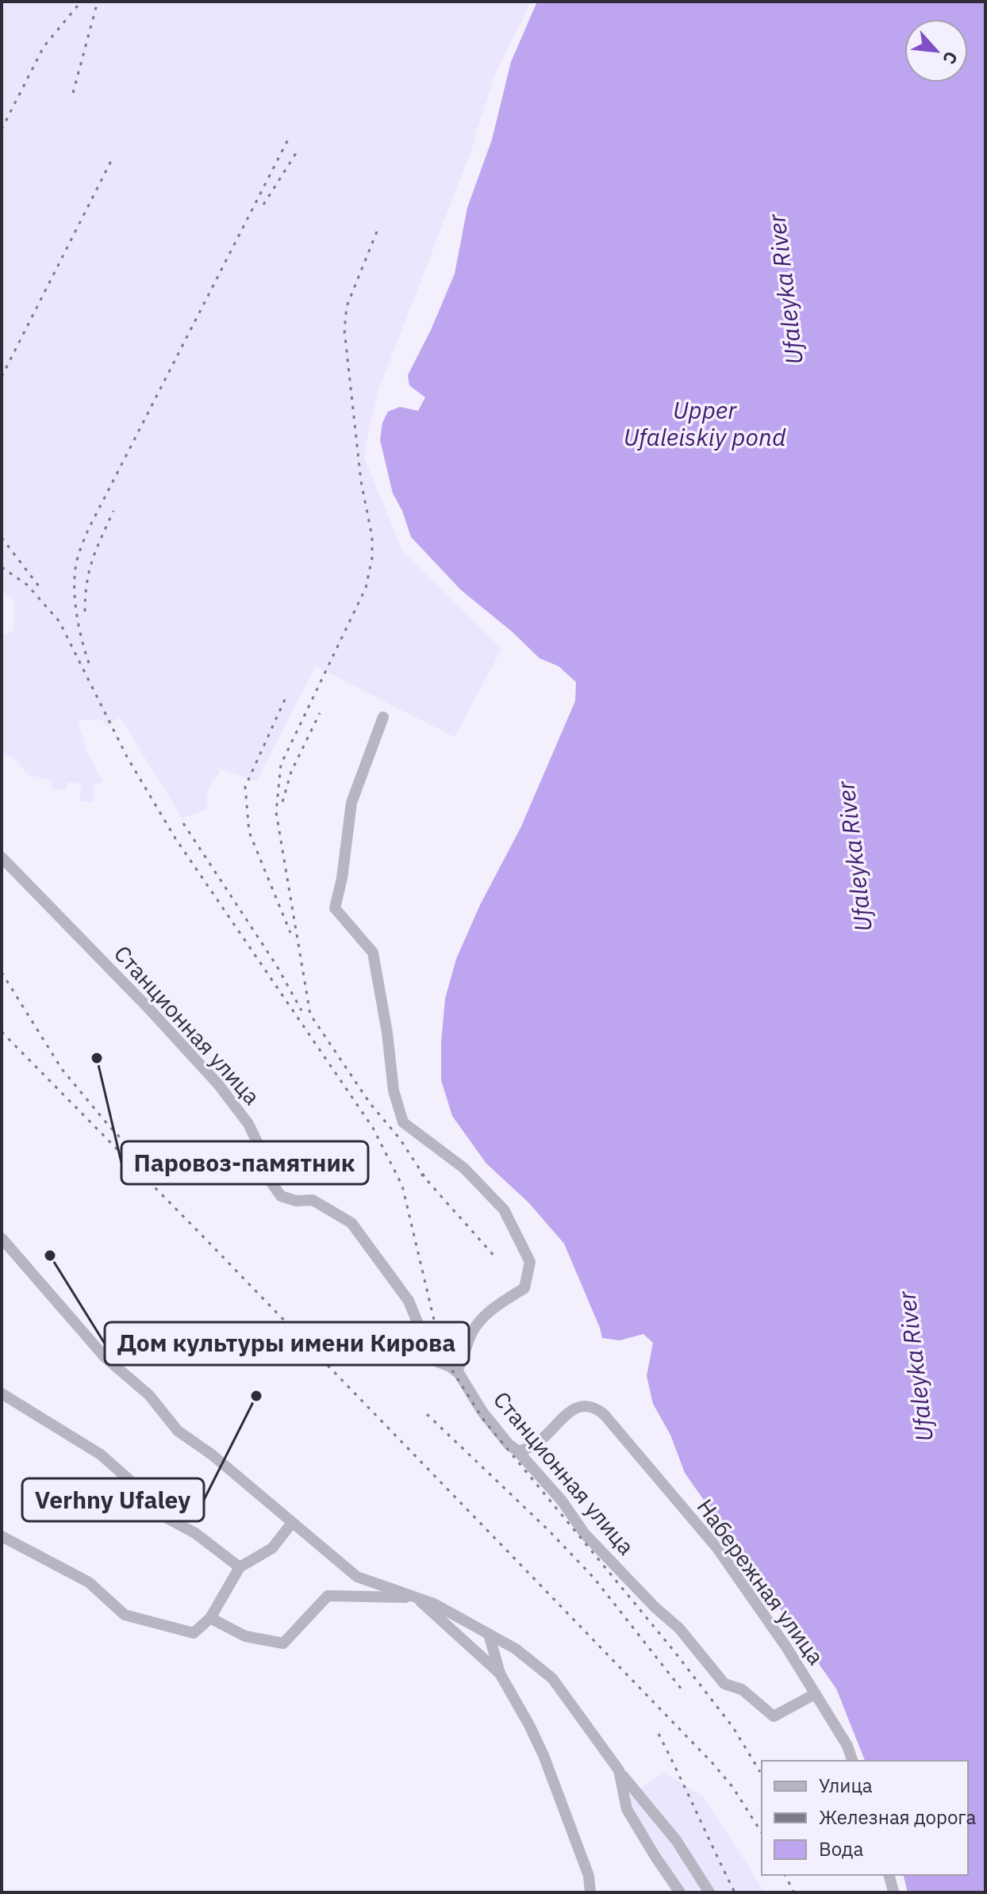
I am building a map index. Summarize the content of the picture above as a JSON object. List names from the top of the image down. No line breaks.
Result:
{"streets":{"street":["Станционная улица","Набережная улица"]},"crossings":[["Станционная улица","Набережная улица"]],"water":["Ufaleyka River","Upper Ufaleiskiy pond"],"places":["Паровоз-памятник","Дом культуры имени Кирова","Verhny Ufaley"],"legend":["Улица","Железная дорога","Вода"],"north":"bottom right"}
